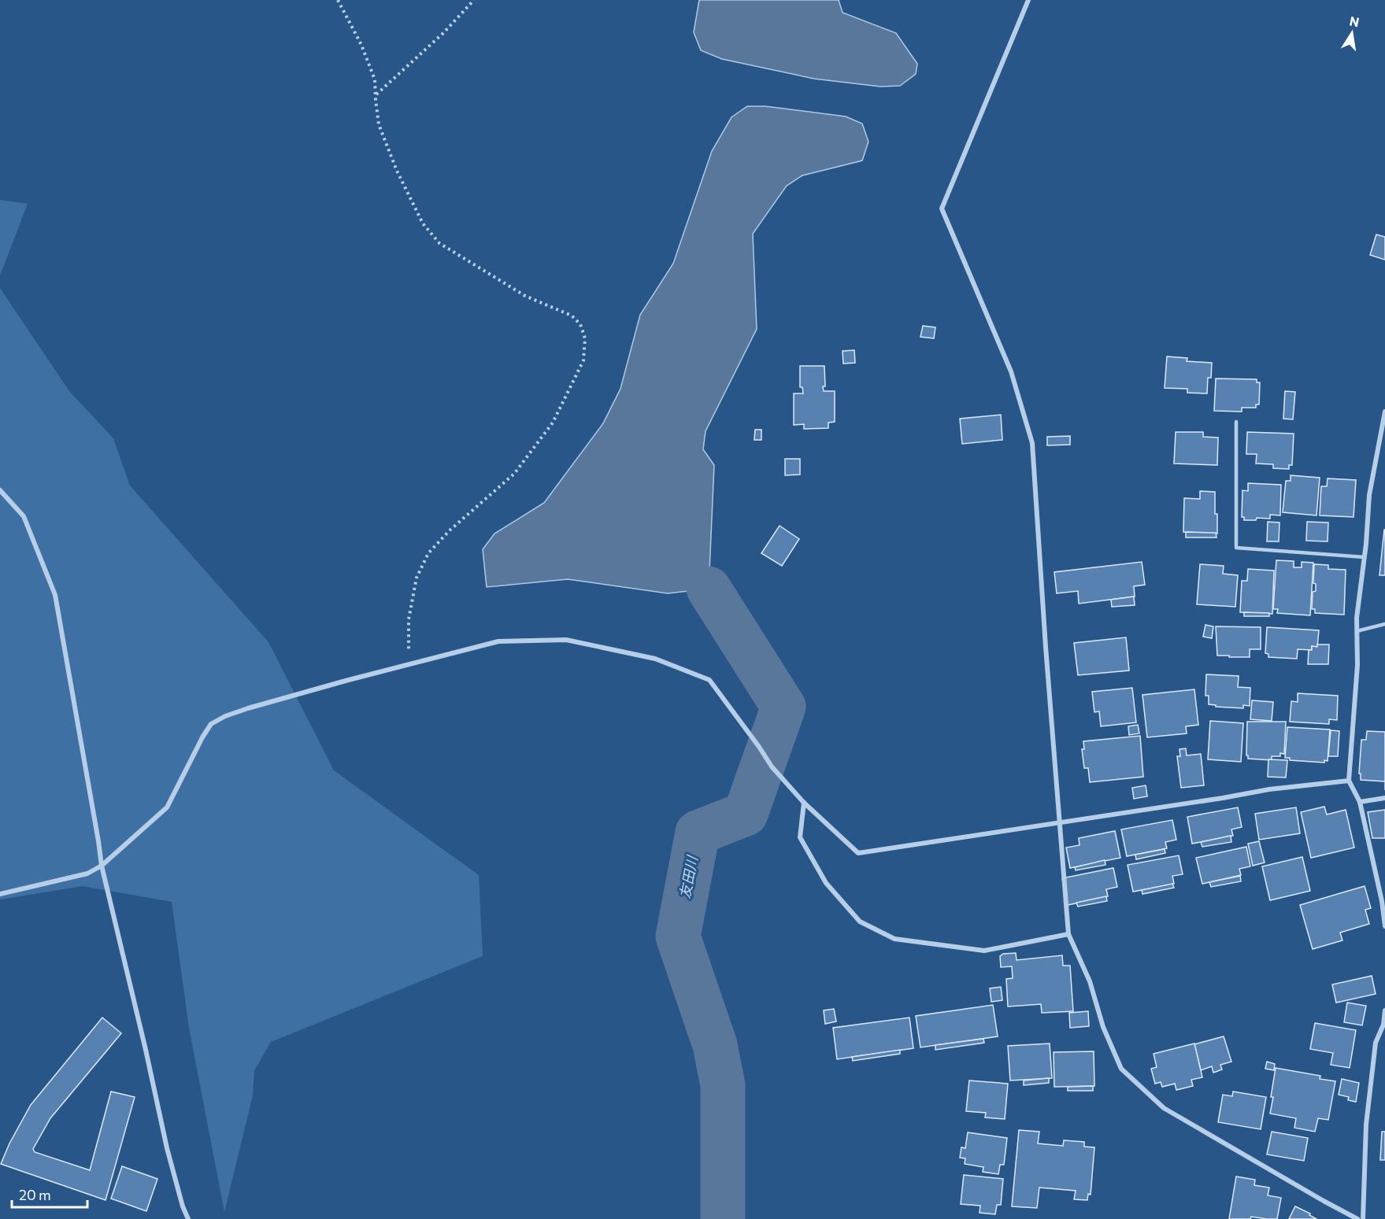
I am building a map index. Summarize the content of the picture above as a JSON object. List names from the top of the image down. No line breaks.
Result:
{"water":["友田川"],"scale_bar":"20 m","north":"top"}
